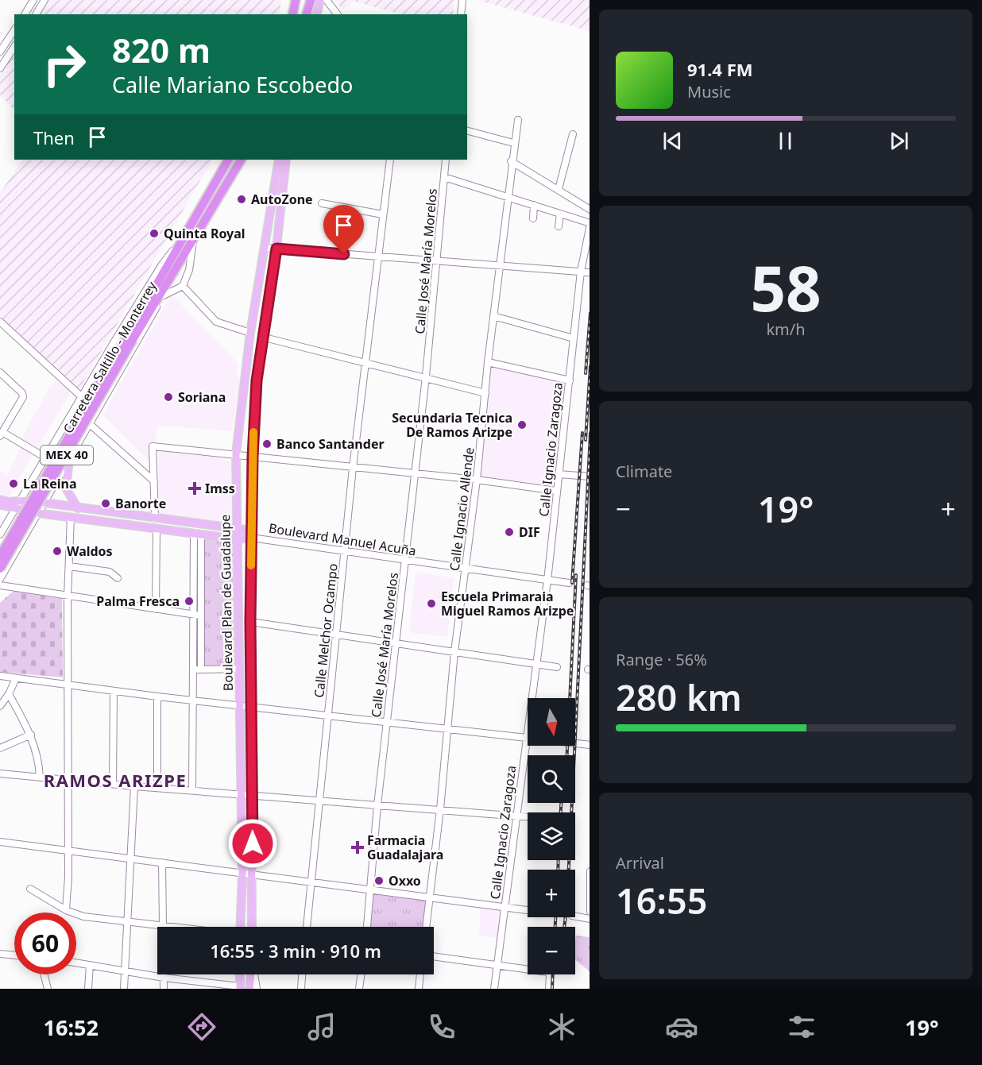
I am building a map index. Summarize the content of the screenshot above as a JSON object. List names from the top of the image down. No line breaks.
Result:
{"streets":{"highway":["Carretera Saltillo - Monterrey","MEX 40"],"main road":["Boulevard Manuel Acuña","Boulevard Plan de Guadalupe"],"street":["Calle José María Morelos","Calle Ignacio Zaragoza","Calle Ignacio Allende","Calle Melchor Ocampo"]},"crossings":[["Calle José María Morelos","Boulevard Manuel Acuña"],["Calle Ignacio Zaragoza","Boulevard Manuel Acuña"],["Calle Ignacio Allende","Boulevard Manuel Acuña"],["Boulevard Manuel Acuña","Boulevard Plan de Guadalupe"],["Boulevard Manuel Acuña","Calle Melchor Ocampo"]],"districts":["RAMOS ARIZPE"],"places":{"other":["AutoZone","Quinta Royal","Soriana","Secundaria Tecnica De Ramos Arizpe","Banco Santander","La Reina","Banorte","DIF","Waldos","Palma Fresca","Escuela Primaraia Miguel Ramos Arizpe","Oxxo"],"health":["Imss","Farmacia Guadalajara"]},"north":"bottom","page":{"turn":["820 m","Calle Mariano Escobedo"],"song":["91.4 FM","Music"],"then":"Then","tile":[["58","km/h"],"Climate",["Range · 56%","280 km"],["Arrival","16:55"]],"heat":["−","19°","+"],"map_buttons":["+","−"],"limit":"60","trip":"16:55 · 3 min · 910 m","tabs":["16:52","19°"]}}
